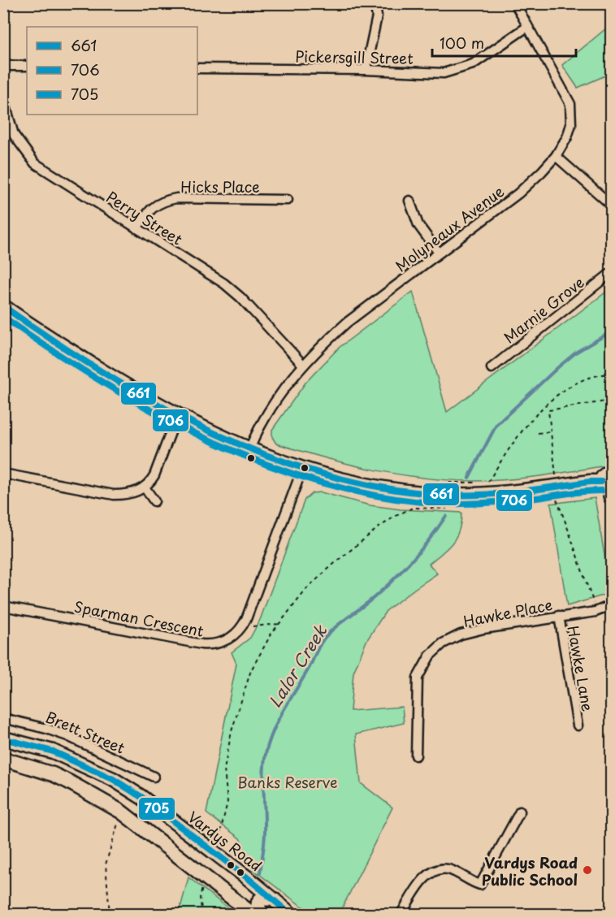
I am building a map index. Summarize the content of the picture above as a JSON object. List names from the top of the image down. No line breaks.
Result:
{"streets":{"main road":["Vardys Road"],"street":["Pickersgill Street","Hicks Place","Perry Street","Molyneaux Avenue","Marnie Grove","Hawke Place","Sparman Crescent","Hawke Lane","Brett Street"]},"crossings":[["Pickersgill Street","Molyneaux Avenue"],["Hicks Place","Perry Street"],["Perry Street","Molyneaux Avenue"],["Hawke Place","Hawke Lane"]],"water":["Lalor Creek"],"parks":["Banks Reserve"],"places":["Vardys Road Public School"],"lines":["transit line 661","transit line 706","transit line 705"],"legend":["661","706","705"],"scale_bar":"100 m"}
